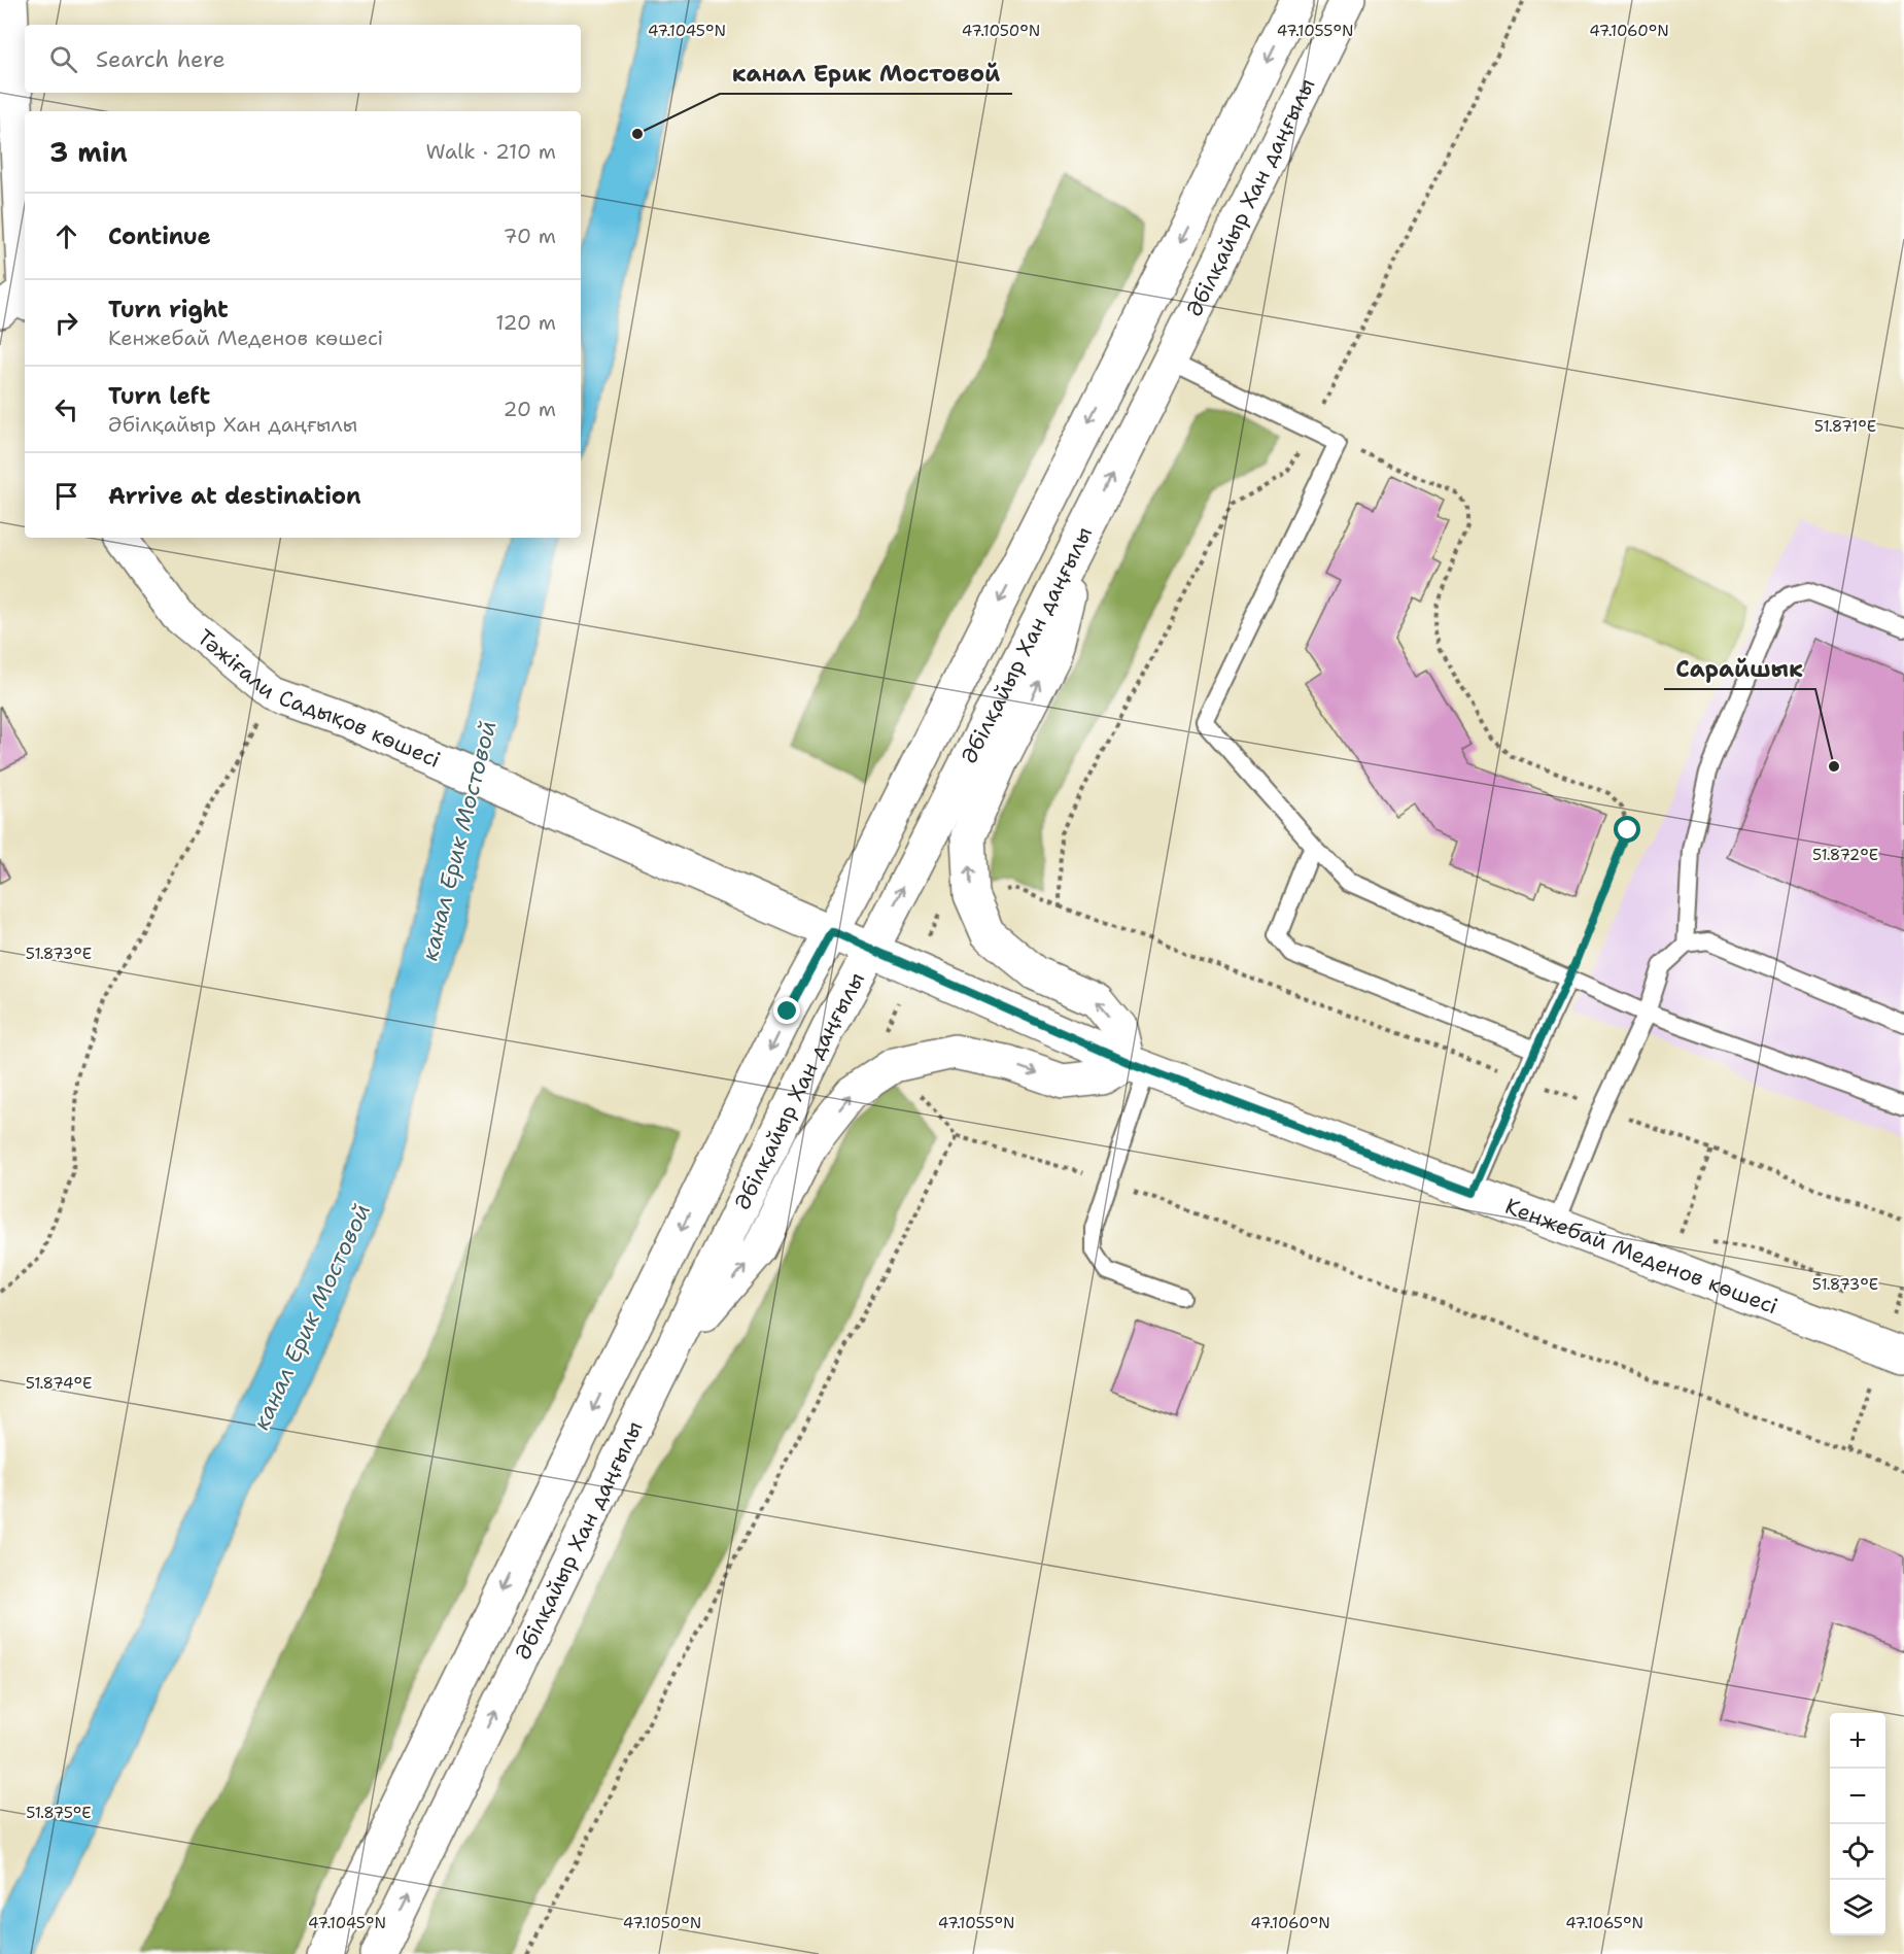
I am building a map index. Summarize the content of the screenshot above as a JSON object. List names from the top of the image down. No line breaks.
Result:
{"streets":{"main road":["Әбілқайыр Хан даңғылы","Тәжіғали Садықов көшесі","Кенжебай Меденов көшесі"]},"crossings":[["Әбілқайыр Хан даңғылы","Тәжіғали Садықов көшесі"],["Әбілқайыр Хан даңғылы","Кенжебай Меденов көшесі"],["Тәжіғали Садықов көшесі","Кенжебай Меденов көшесі"]],"water":["канал Ерик Мостовой"],"places":["канал Ерик Мостовой","Сарайшык"],"page":{"search":"Search here","heading":["3 min","Walk · 210 m"],"list":[["Continue","70 m"],["Turn right","Кенжебай Меденов көшесі","120 m"],["Turn left","Әбілқайыр Хан даңғылы","20 m"],"Arrive at destination"],"map_buttons":["+","−"]},"coordinates":["47.1045°N","47.1050°N","47.1055°N","47.1060°N","51.871°E","51.872°E","51.873°E","51.874°E","51.875°E","47.1065°N"]}
